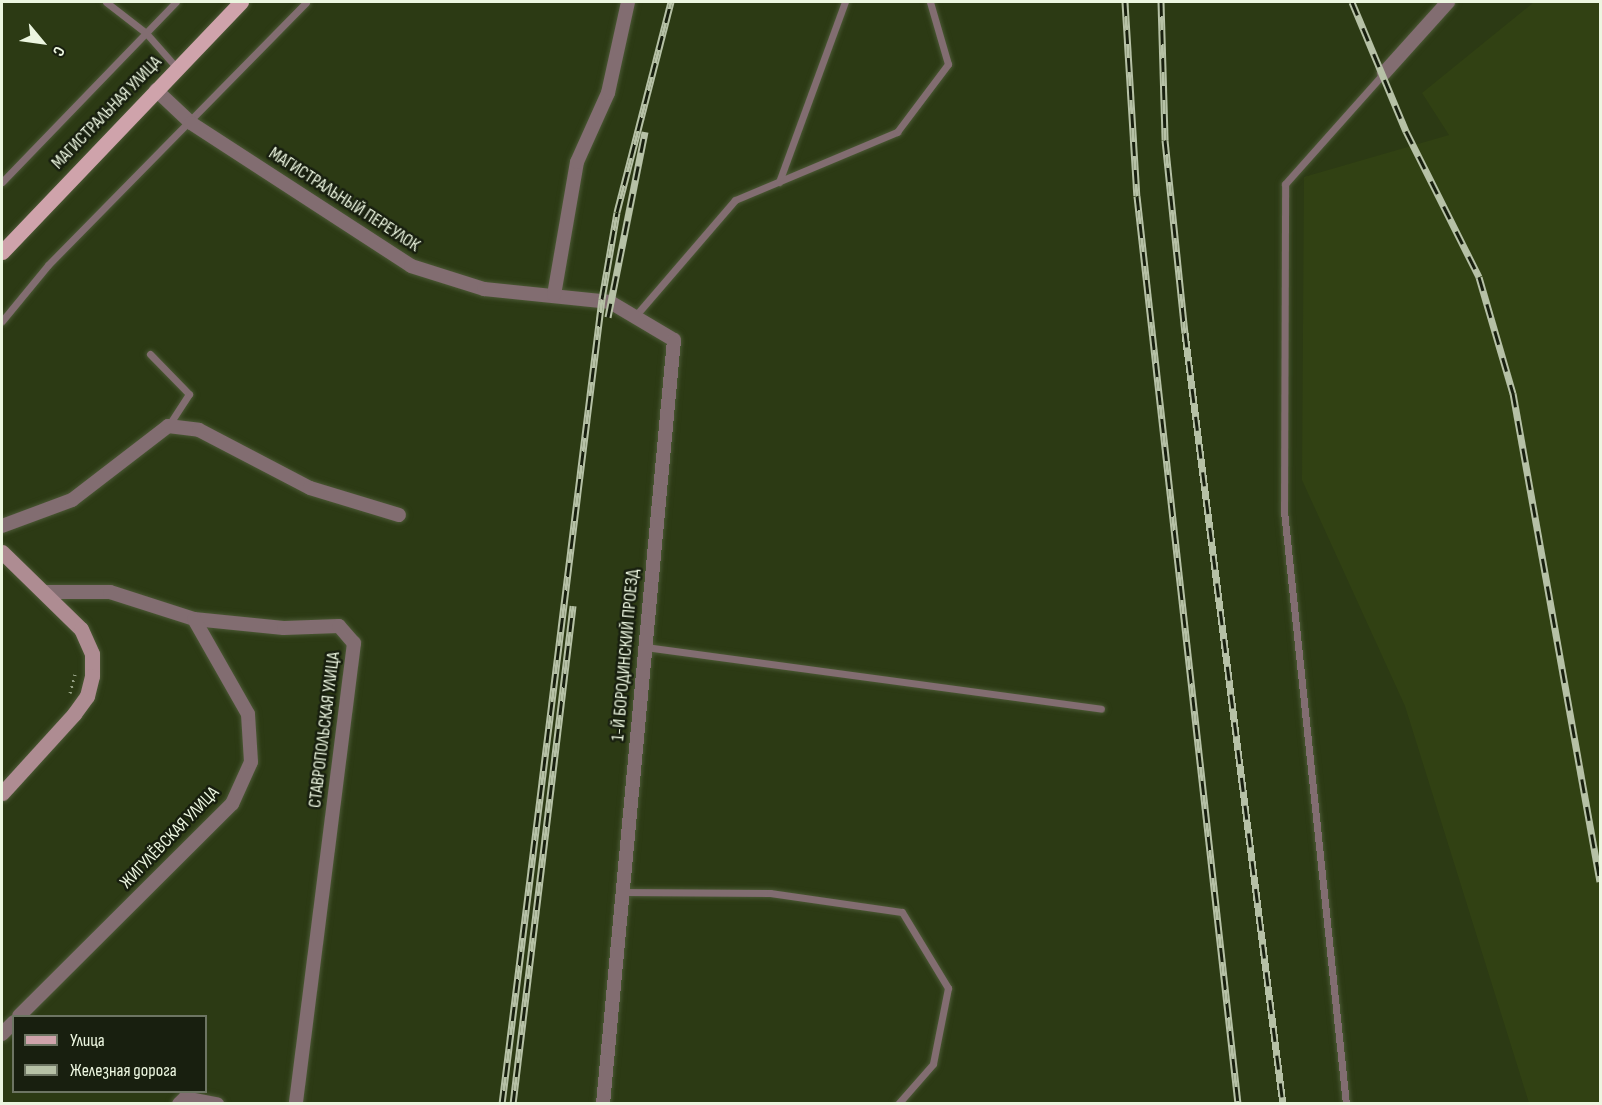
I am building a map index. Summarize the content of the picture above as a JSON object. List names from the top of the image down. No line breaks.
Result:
{"streets":{"main road":["МАГИСТРАЛЬНАЯ УЛИЦА"],"street":["МАГИСТРАЛЬНЫЙ ПЕРЕУЛОК","1-Й БОРОДИНСКИЙ ПРОЕЗД","СТАВРОПОЛЬСКАЯ УЛИЦА","ЖИГУЛЁВСКАЯ УЛИЦА"]},"crossings":[["МАГИСТРАЛЬНАЯ УЛИЦА","МАГИСТРАЛЬНЫЙ ПЕРЕУЛОК"],["МАГИСТРАЛЬНЫЙ ПЕРЕУЛОК","1-Й БОРОДИНСКИЙ ПРОЕЗД"],["СТАВРОПОЛЬСКАЯ УЛИЦА","ЖИГУЛЁВСКАЯ УЛИЦА"]],"legend":["Улица","Железная дорога"],"north":"bottom right"}
